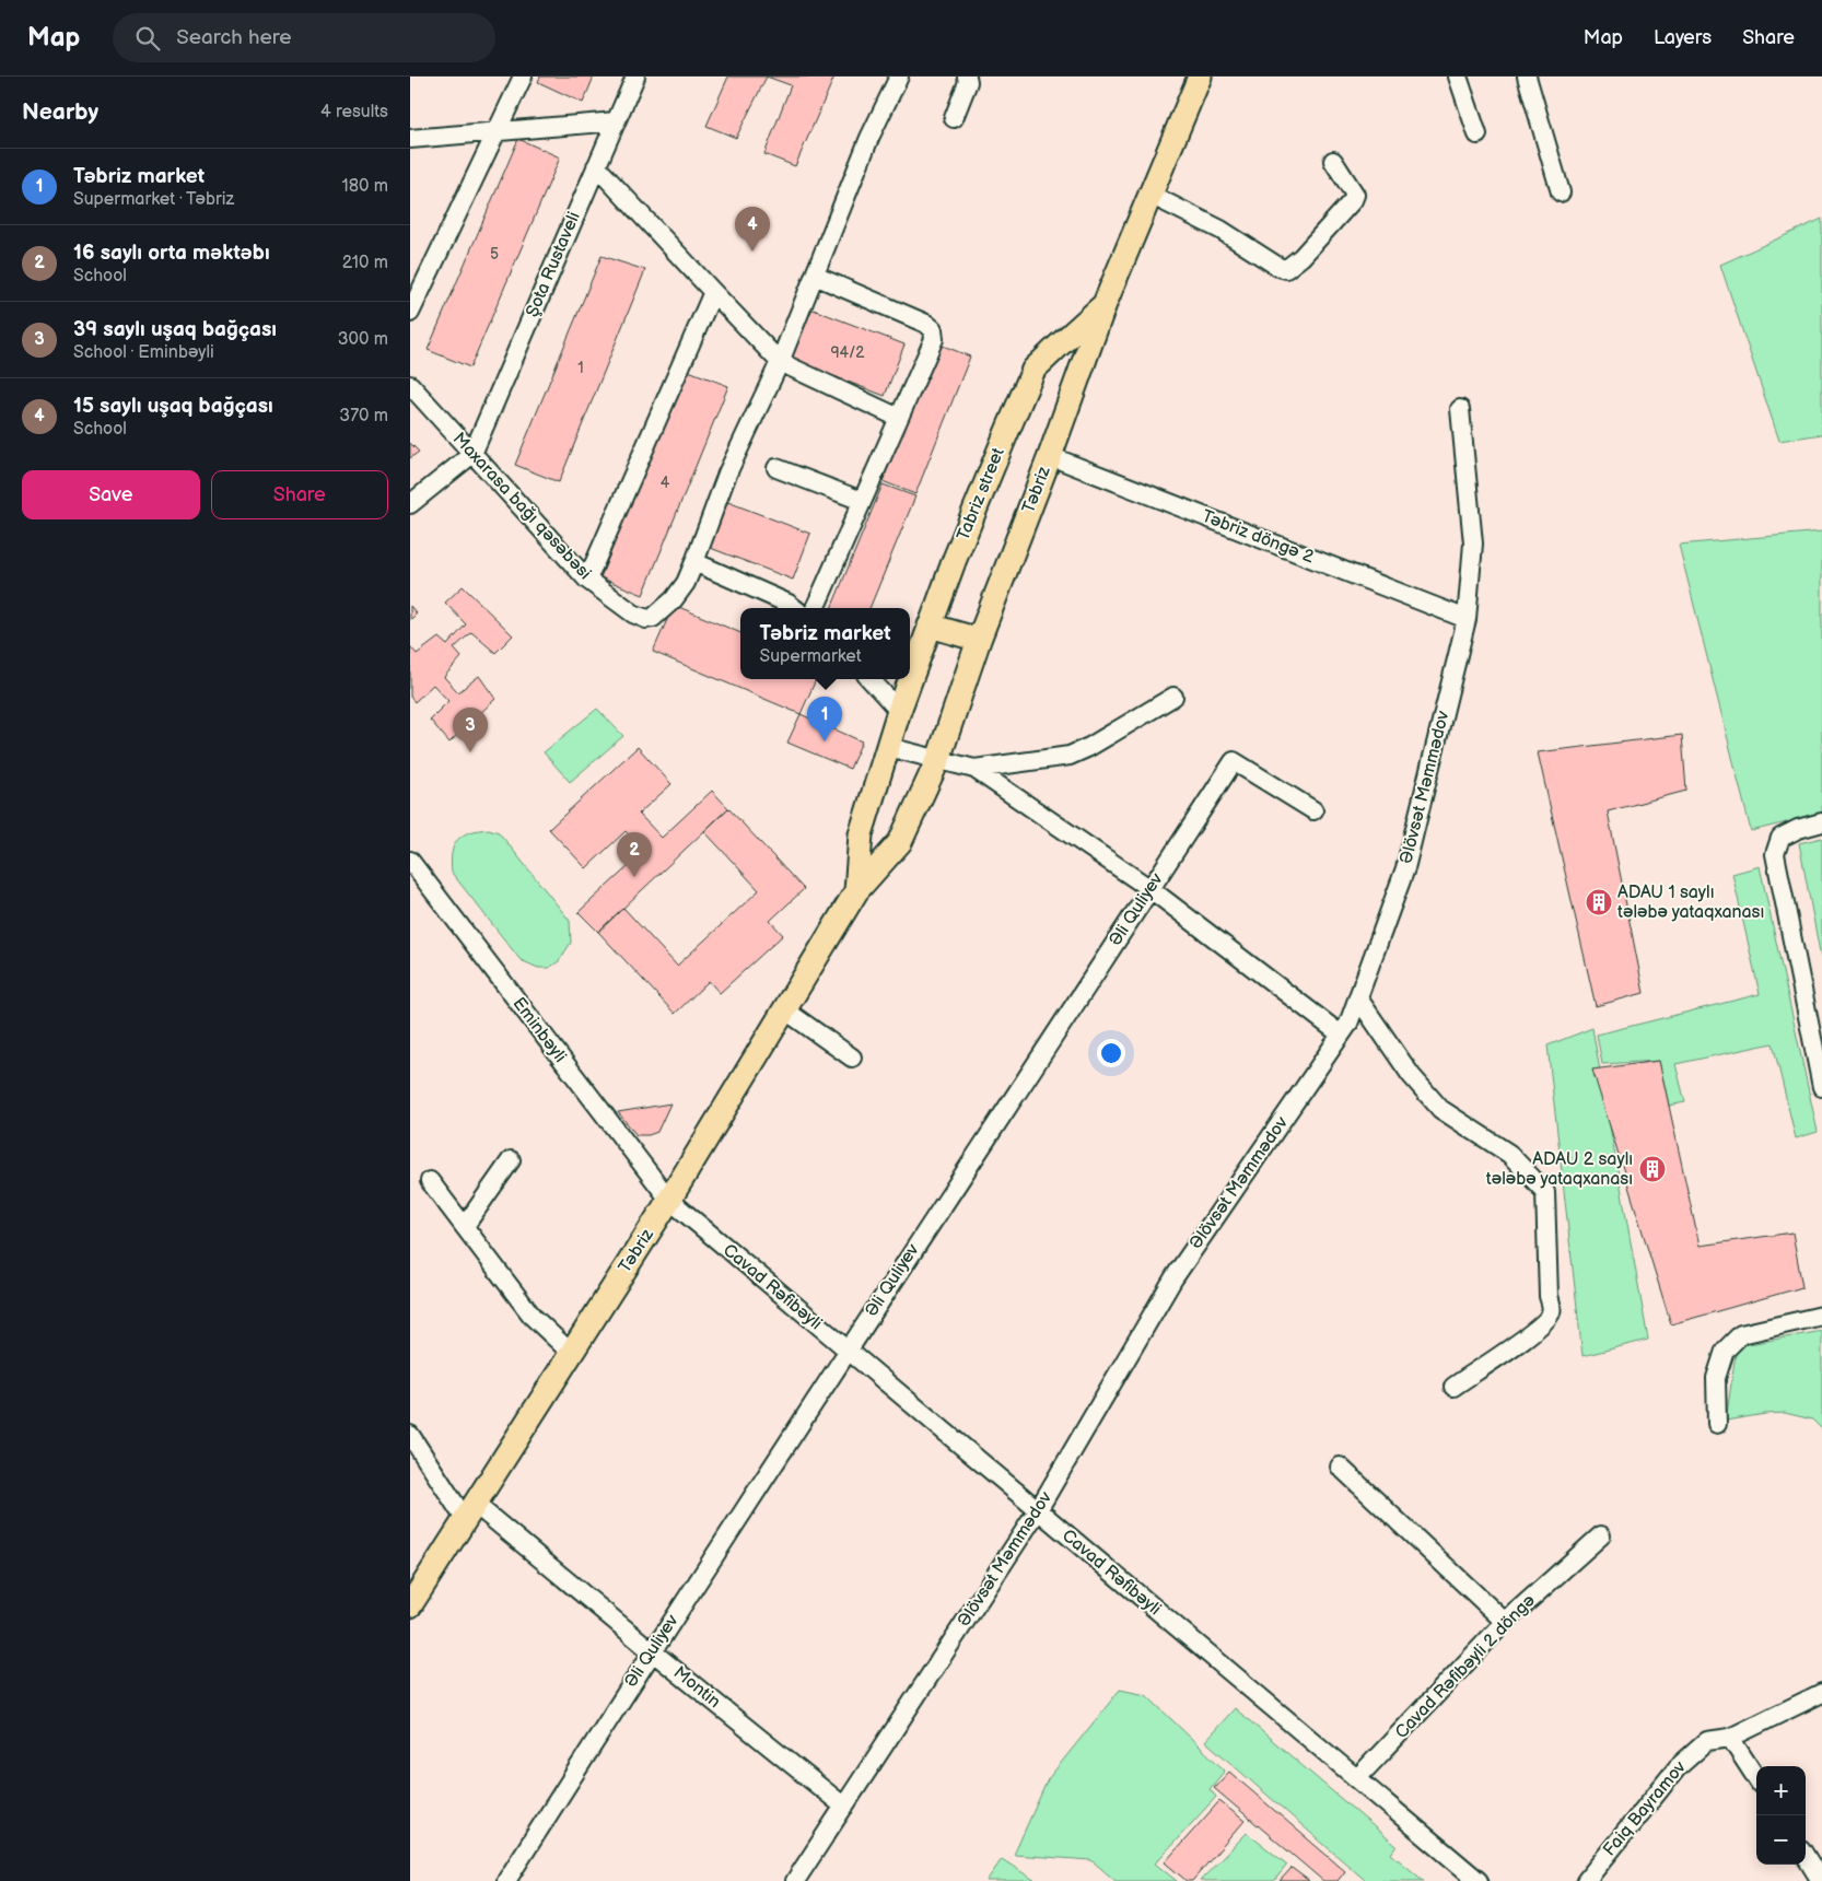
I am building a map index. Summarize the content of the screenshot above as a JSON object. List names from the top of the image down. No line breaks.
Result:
{"streets":{"main road":["Təbriz","Tabriz street"],"street":["Şota Rustaveli","Maxarasa bağı qəsəbəsi","Təbriz döngə 2","Əlövsət Məmmədov","Əli Quliyev","Eminbəyli","Cavad Rəfibəyli","Cavad Rəfibəyli 2 döngə","Montin","Faiq Bayramov"]},"crossings":[["Şota Rustaveli","Maxarasa bağı qəsəbəsi"],["Təbriz","Tabriz street"],["Təbriz","Təbriz döngə 2"],["Təbriz","Eminbəyli"],["Təbriz","Cavad Rəfibəyli"],["Təbriz","Montin"],["Təbriz döngə 2","Əlövsət Məmmədov"],["Əlövsət Məmmədov","Cavad Rəfibəyli"],["Əlövsət Məmmədov","Montin"],["Əli Quliyev","Cavad Rəfibəyli"],["Əli Quliyev","Montin"],["Eminbəyli","Cavad Rəfibəyli"],["Cavad Rəfibəyli","Cavad Rəfibəyli 2 döngə"]],"places":{"building":["ADAU 1 saylı tələbə yataqxanası","ADAU 2 saylı tələbə yataqxanası"]},"house_numbers":["5","94/2","1","4"],"page":{"header":"Map","search":"Search here","nav":["Map","Layers","Share"],"heading":["Nearby","4 results"],"list":[{"mark":"1","name":"Təbriz market","note":"Supermarket · Təbriz","value":"180 m"},{"mark":"2","name":"16 saylı orta məktəbı","note":"School","value":"210 m"},{"mark":"3","name":"39 saylı uşaq bağçası","note":"School · Eminbəyli","value":"300 m"},{"mark":"4","name":"15 saylı uşaq bağçası","note":"School","value":"370 m"}],"pins":["4","1","3","2"],"buttons":["Save","Share"],"popup":["Təbriz market","Supermarket"],"map_buttons":["+","−"]}}
